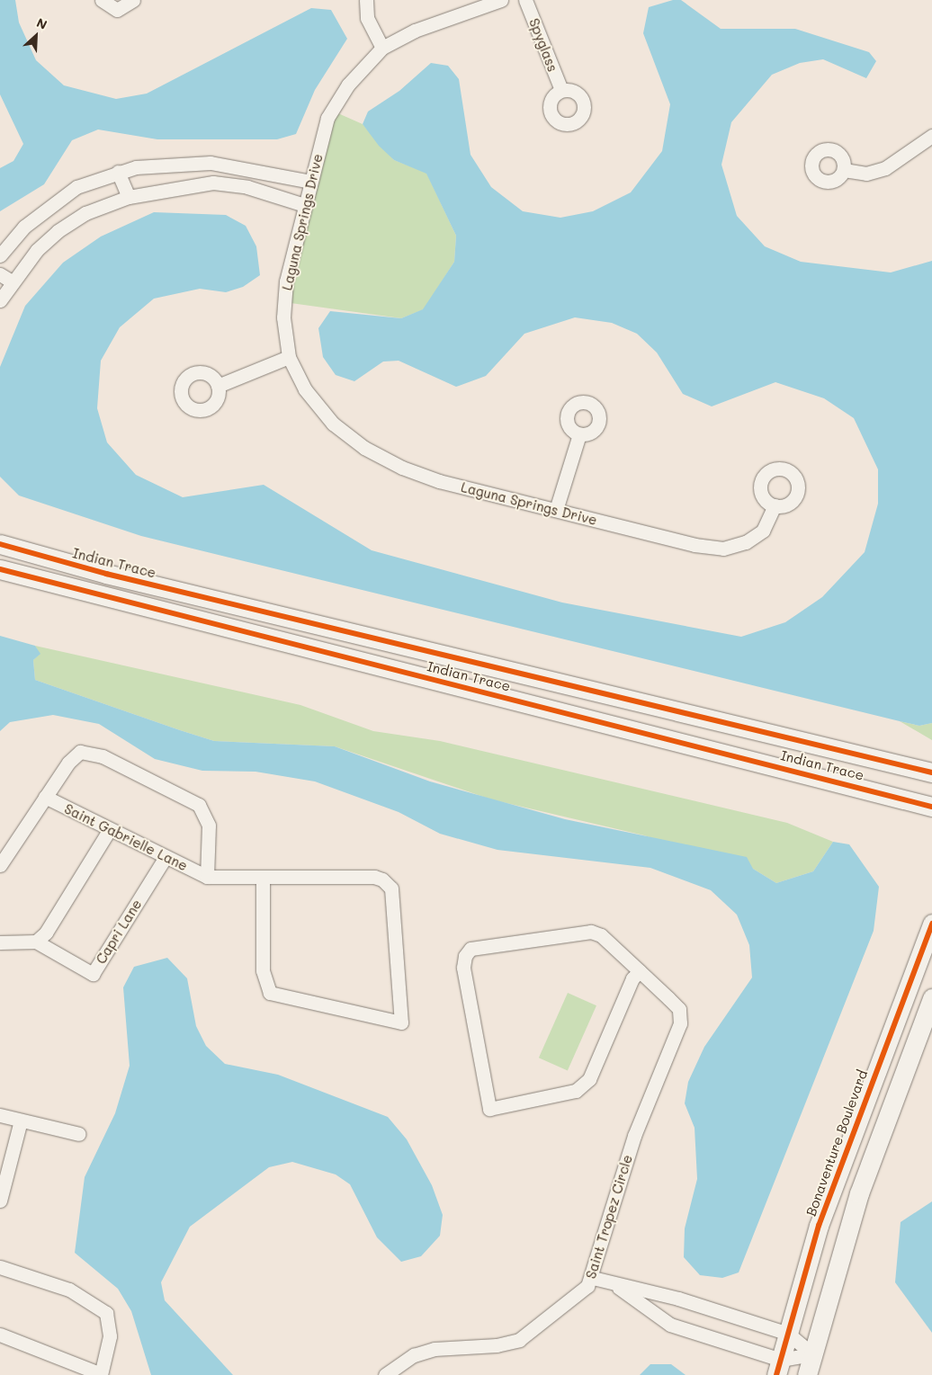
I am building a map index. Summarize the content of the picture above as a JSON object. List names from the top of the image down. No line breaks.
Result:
{"streets":{"main road":["Indian Trace","Bonaventure Boulevard"],"street":["Spyglass","Laguna Springs Drive","Saint Gabrielle Lane","Capri Lane","Saint Tropez Circle"]},"crossings":[["Saint Gabrielle Lane","Capri Lane"]],"north":"top right"}
